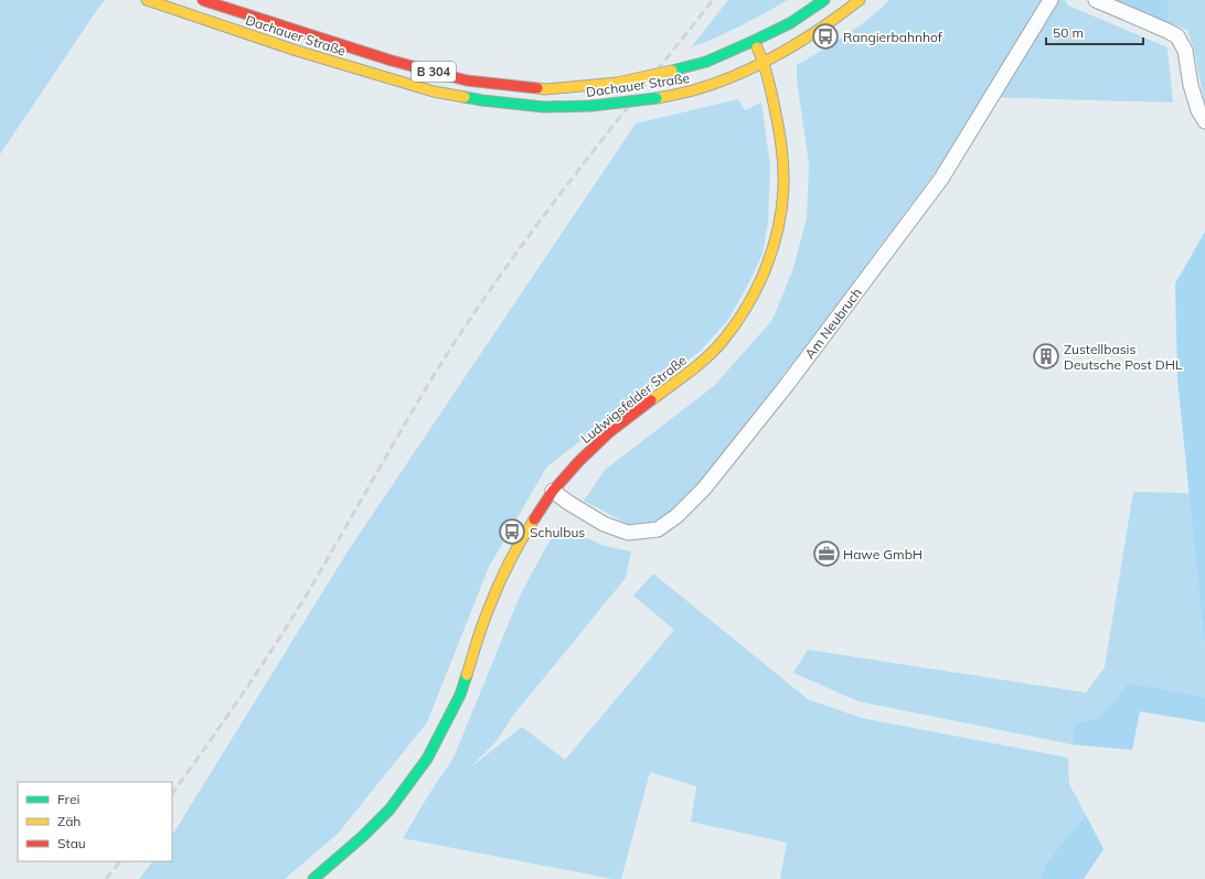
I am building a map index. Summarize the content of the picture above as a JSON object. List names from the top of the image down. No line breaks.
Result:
{"streets":{"main road":["Dachauer Straße","B 304","Ludwigsfelder Straße"],"street":["Am Neubruch"]},"crossings":[["Dachauer Straße","Ludwigsfelder Straße"],["Am Neubruch","Ludwigsfelder Straße"]],"places":{"bus stop":["Rangierbahnhof","Schulbus"],"building":["Zustellbasis Deutsche Post DHL"],"office":["Hawe GmbH"]},"legend":["Frei","Zäh","Stau"],"scale_bar":"50 m"}
